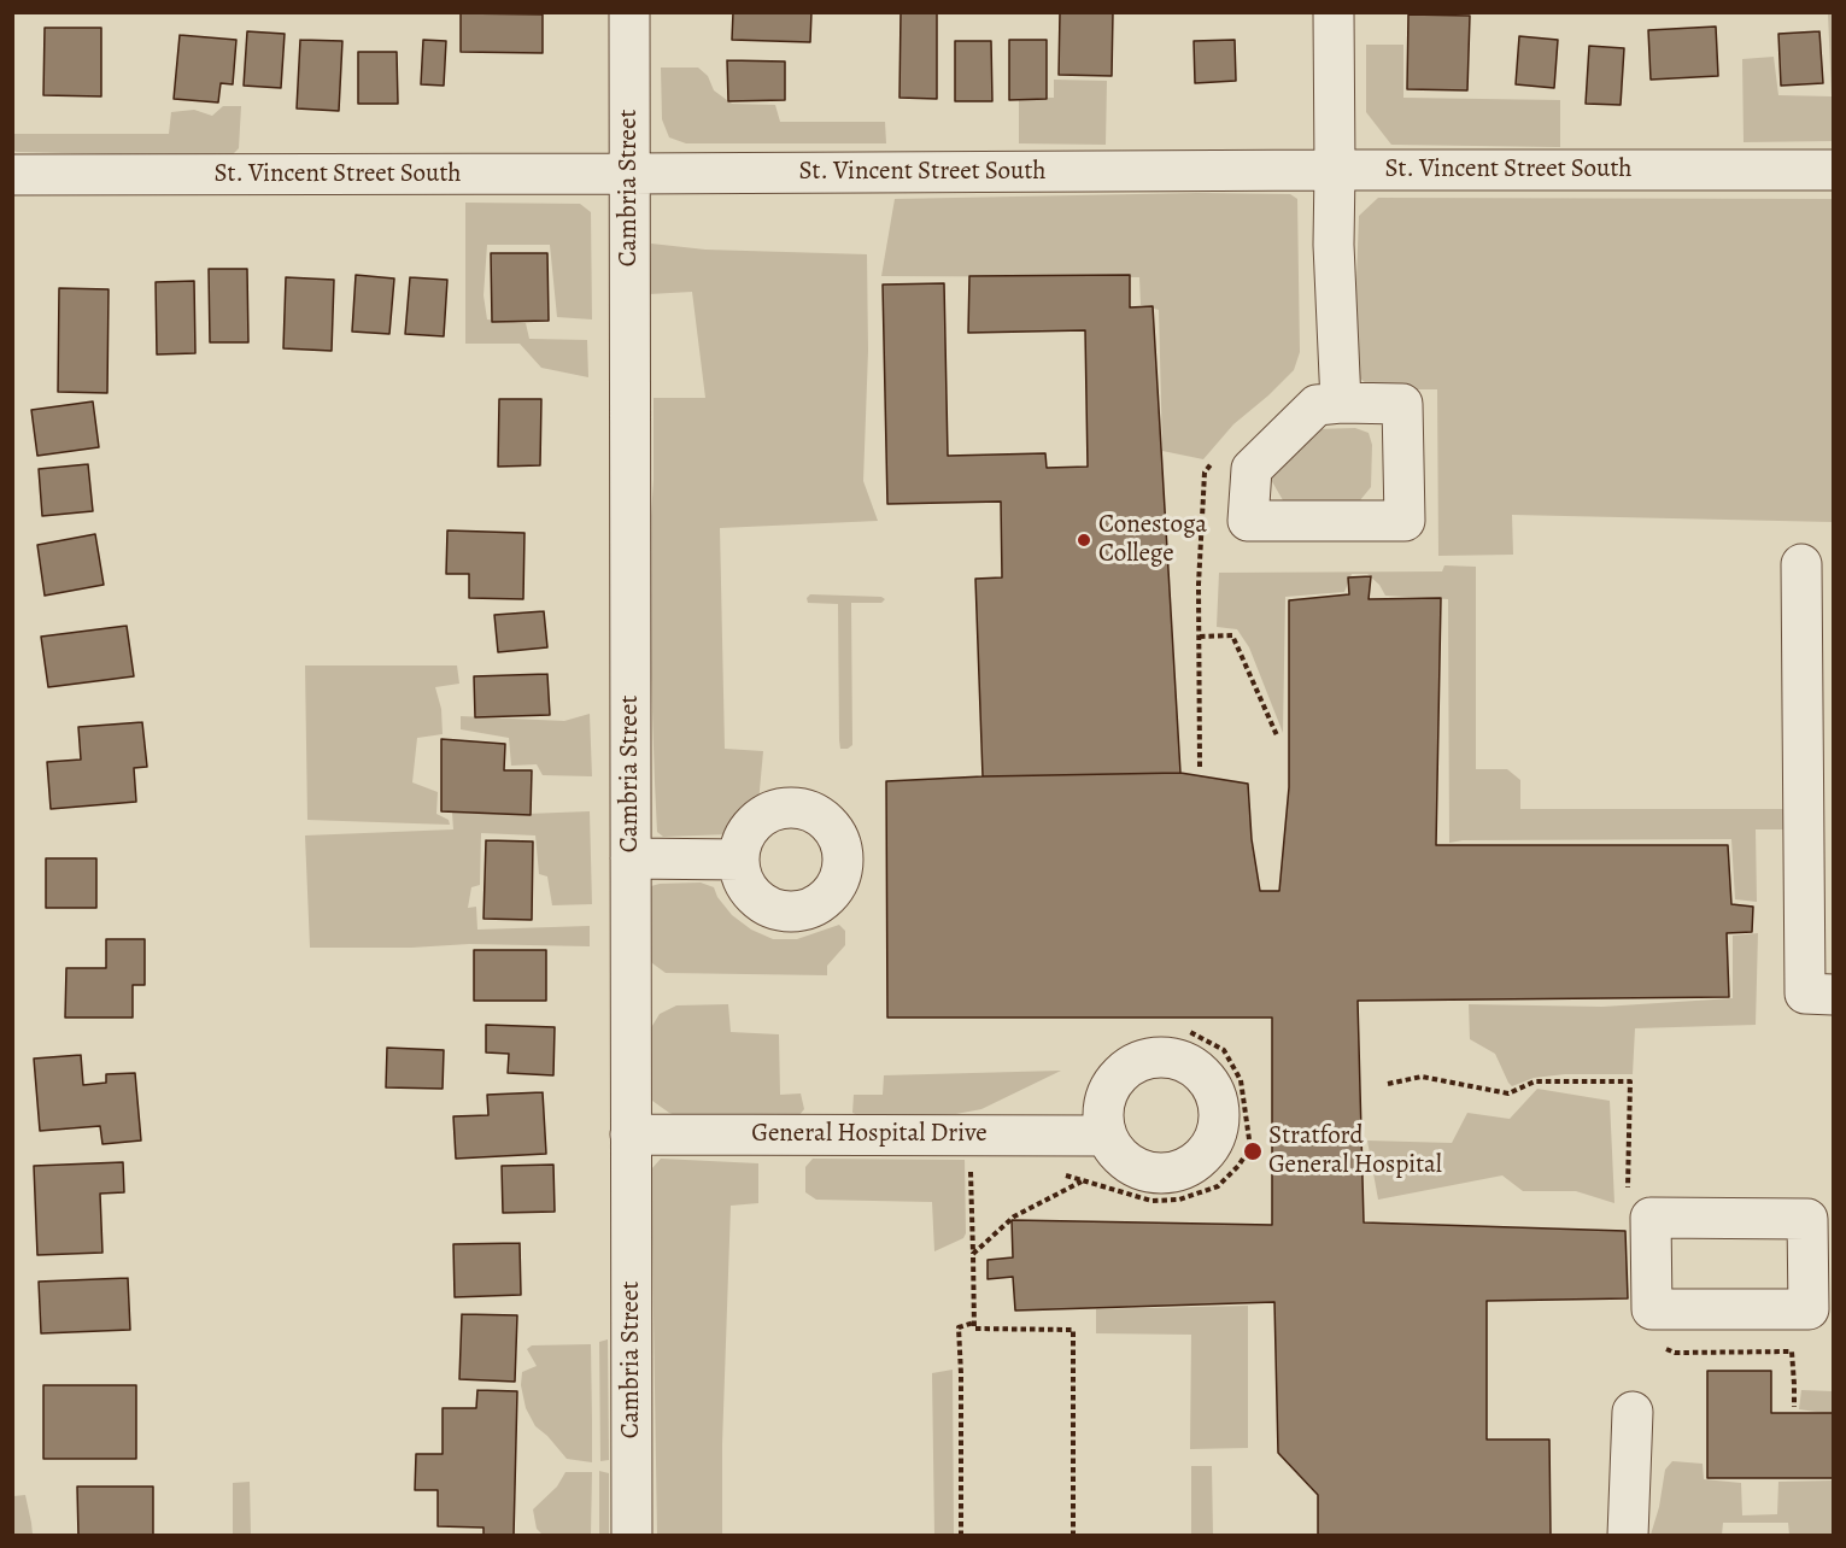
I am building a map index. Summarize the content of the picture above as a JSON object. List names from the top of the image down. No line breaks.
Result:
{"streets":{"street":["St. Vincent Street South","Cambria Street","General Hospital Drive"]},"crossings":[["St. Vincent Street South","Cambria Street"],["Cambria Street","General Hospital Drive"]],"places":["Conestoga College","Stratford General Hospital"]}
